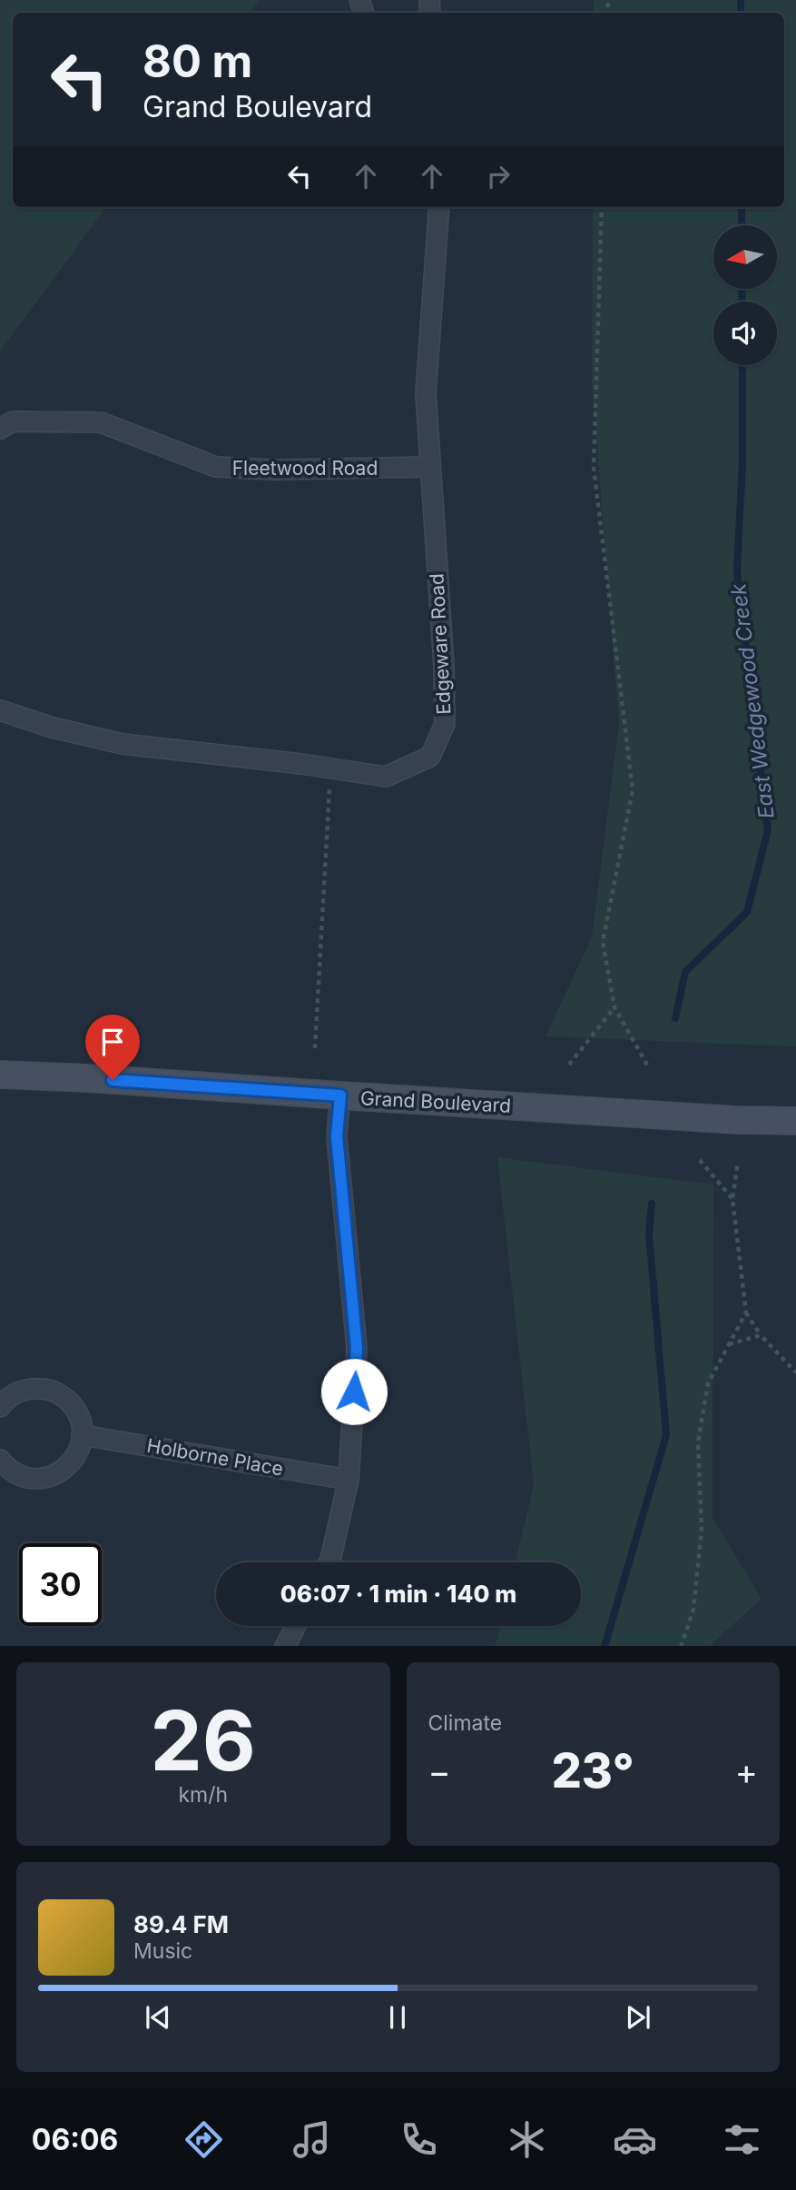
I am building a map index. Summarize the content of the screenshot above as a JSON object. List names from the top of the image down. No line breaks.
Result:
{"streets":{"street":["Fleetwood Road","Edgeware Road","Grand Boulevard","Holborne Place"]},"crossings":[["Fleetwood Road","Edgeware Road"]],"water":["East Wedgewood Creek"],"north":"left","page":{"turn":["80 m","Grand Boulevard"],"limit":"30","trip":"06:07 · 1 min · 140 m","tile":[["26","km/h"],"Climate"],"heat":["−","23°","+"],"song":["89.4 FM","Music"],"tabs":"06:06"}}
